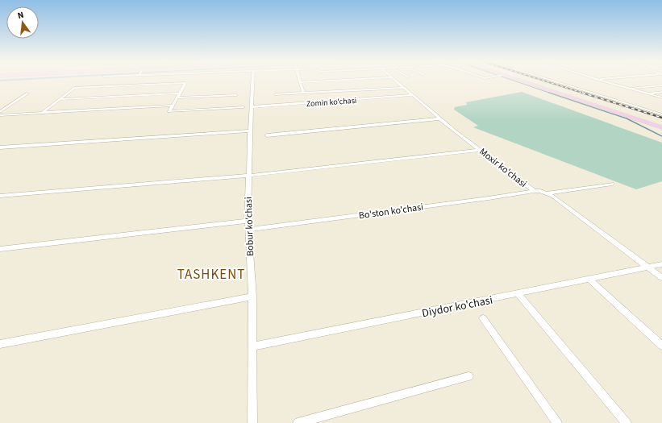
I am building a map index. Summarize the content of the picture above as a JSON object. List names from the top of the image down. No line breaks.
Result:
{"streets":{"street":["Zomin ko'chasi","Moxir ko'chasi","Bo'ston ko'chasi","Bobur ko'chasi","Diydor ko'chasi"]},"crossings":[["Zomin ko'chasi","Moxir ko'chasi"],["Zomin ko'chasi","Bobur ko'chasi"],["Moxir ko'chasi","Bo'ston ko'chasi"],["Moxir ko'chasi","Diydor ko'chasi"],["Bo'ston ko'chasi","Bobur ko'chasi"],["Bobur ko'chasi","Diydor ko'chasi"]],"districts":["TASHKENT"],"north":"top"}
